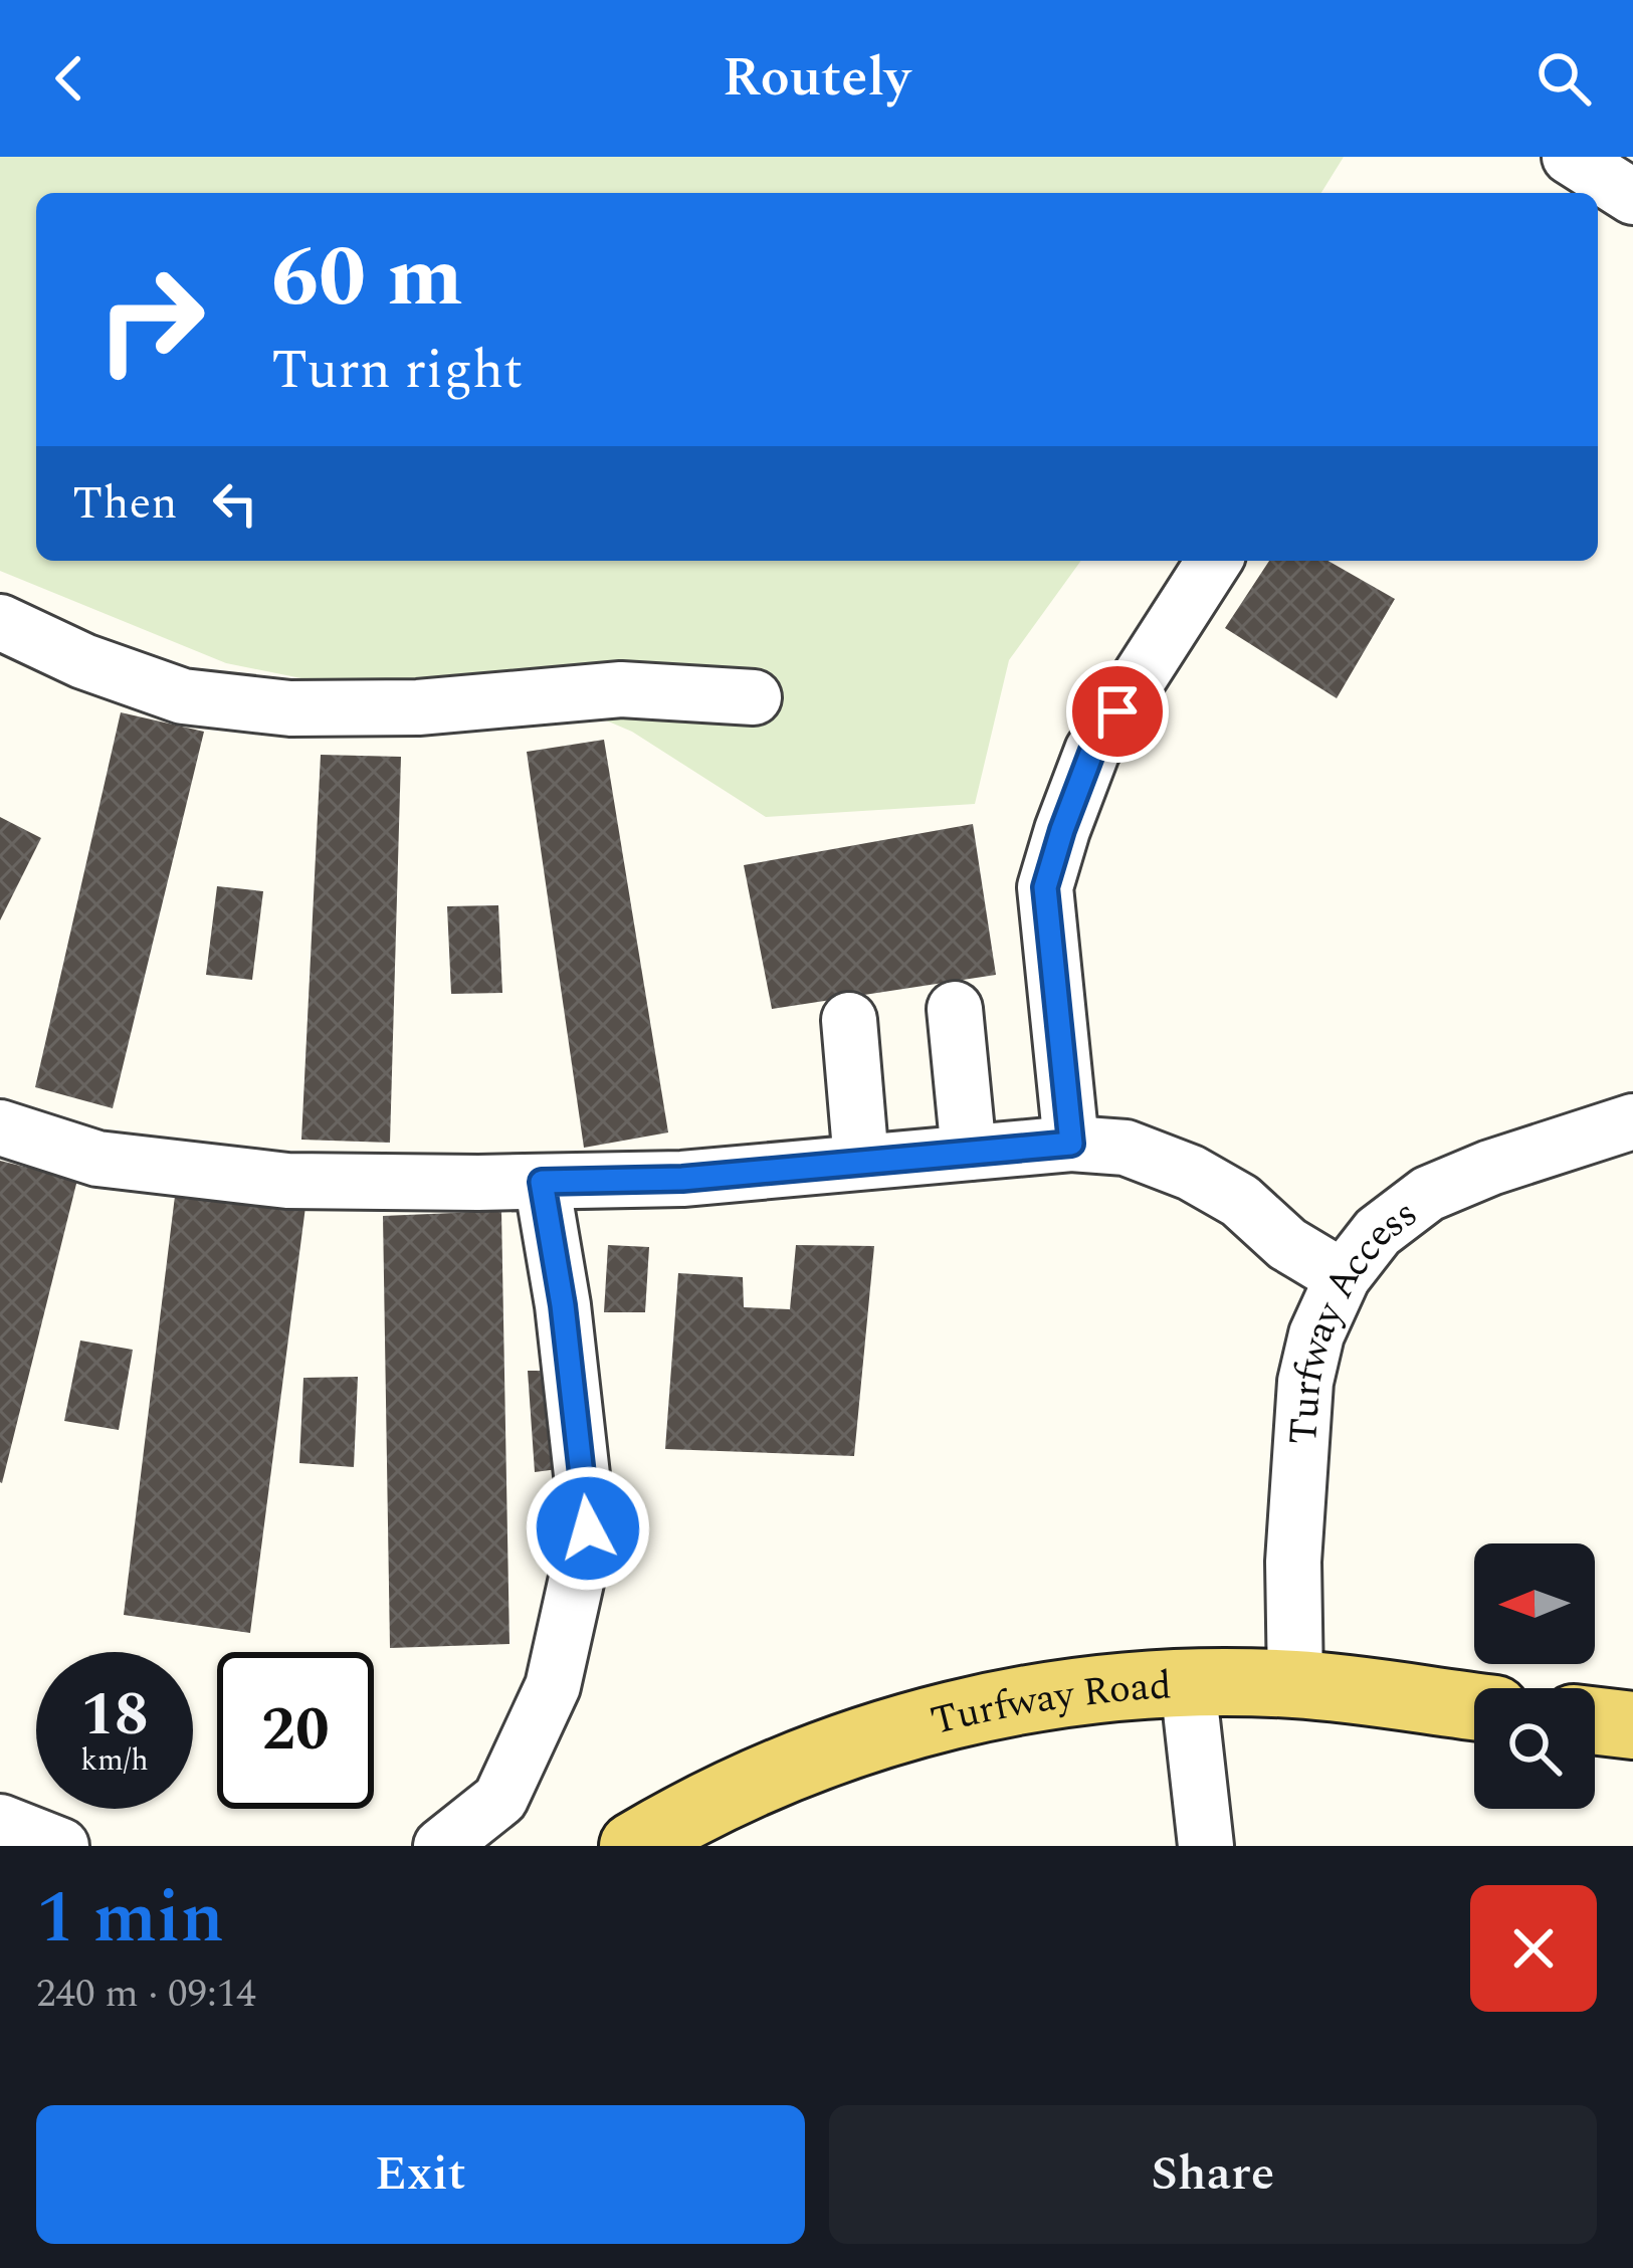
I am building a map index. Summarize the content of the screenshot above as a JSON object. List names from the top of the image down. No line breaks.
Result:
{"streets":{"main road":["Turfway Road"],"street":["Turfway Access"]},"crossings":[["Turfway Access","Turfway Road"]],"north":"left","page":{"header":"Routely","turn":["60 m","Turn right"],"then":"Then","speed":"18 km/h","limit":"20","heading":["1 min","240 m · 09:14"],"buttons":["Exit","Share"]}}
